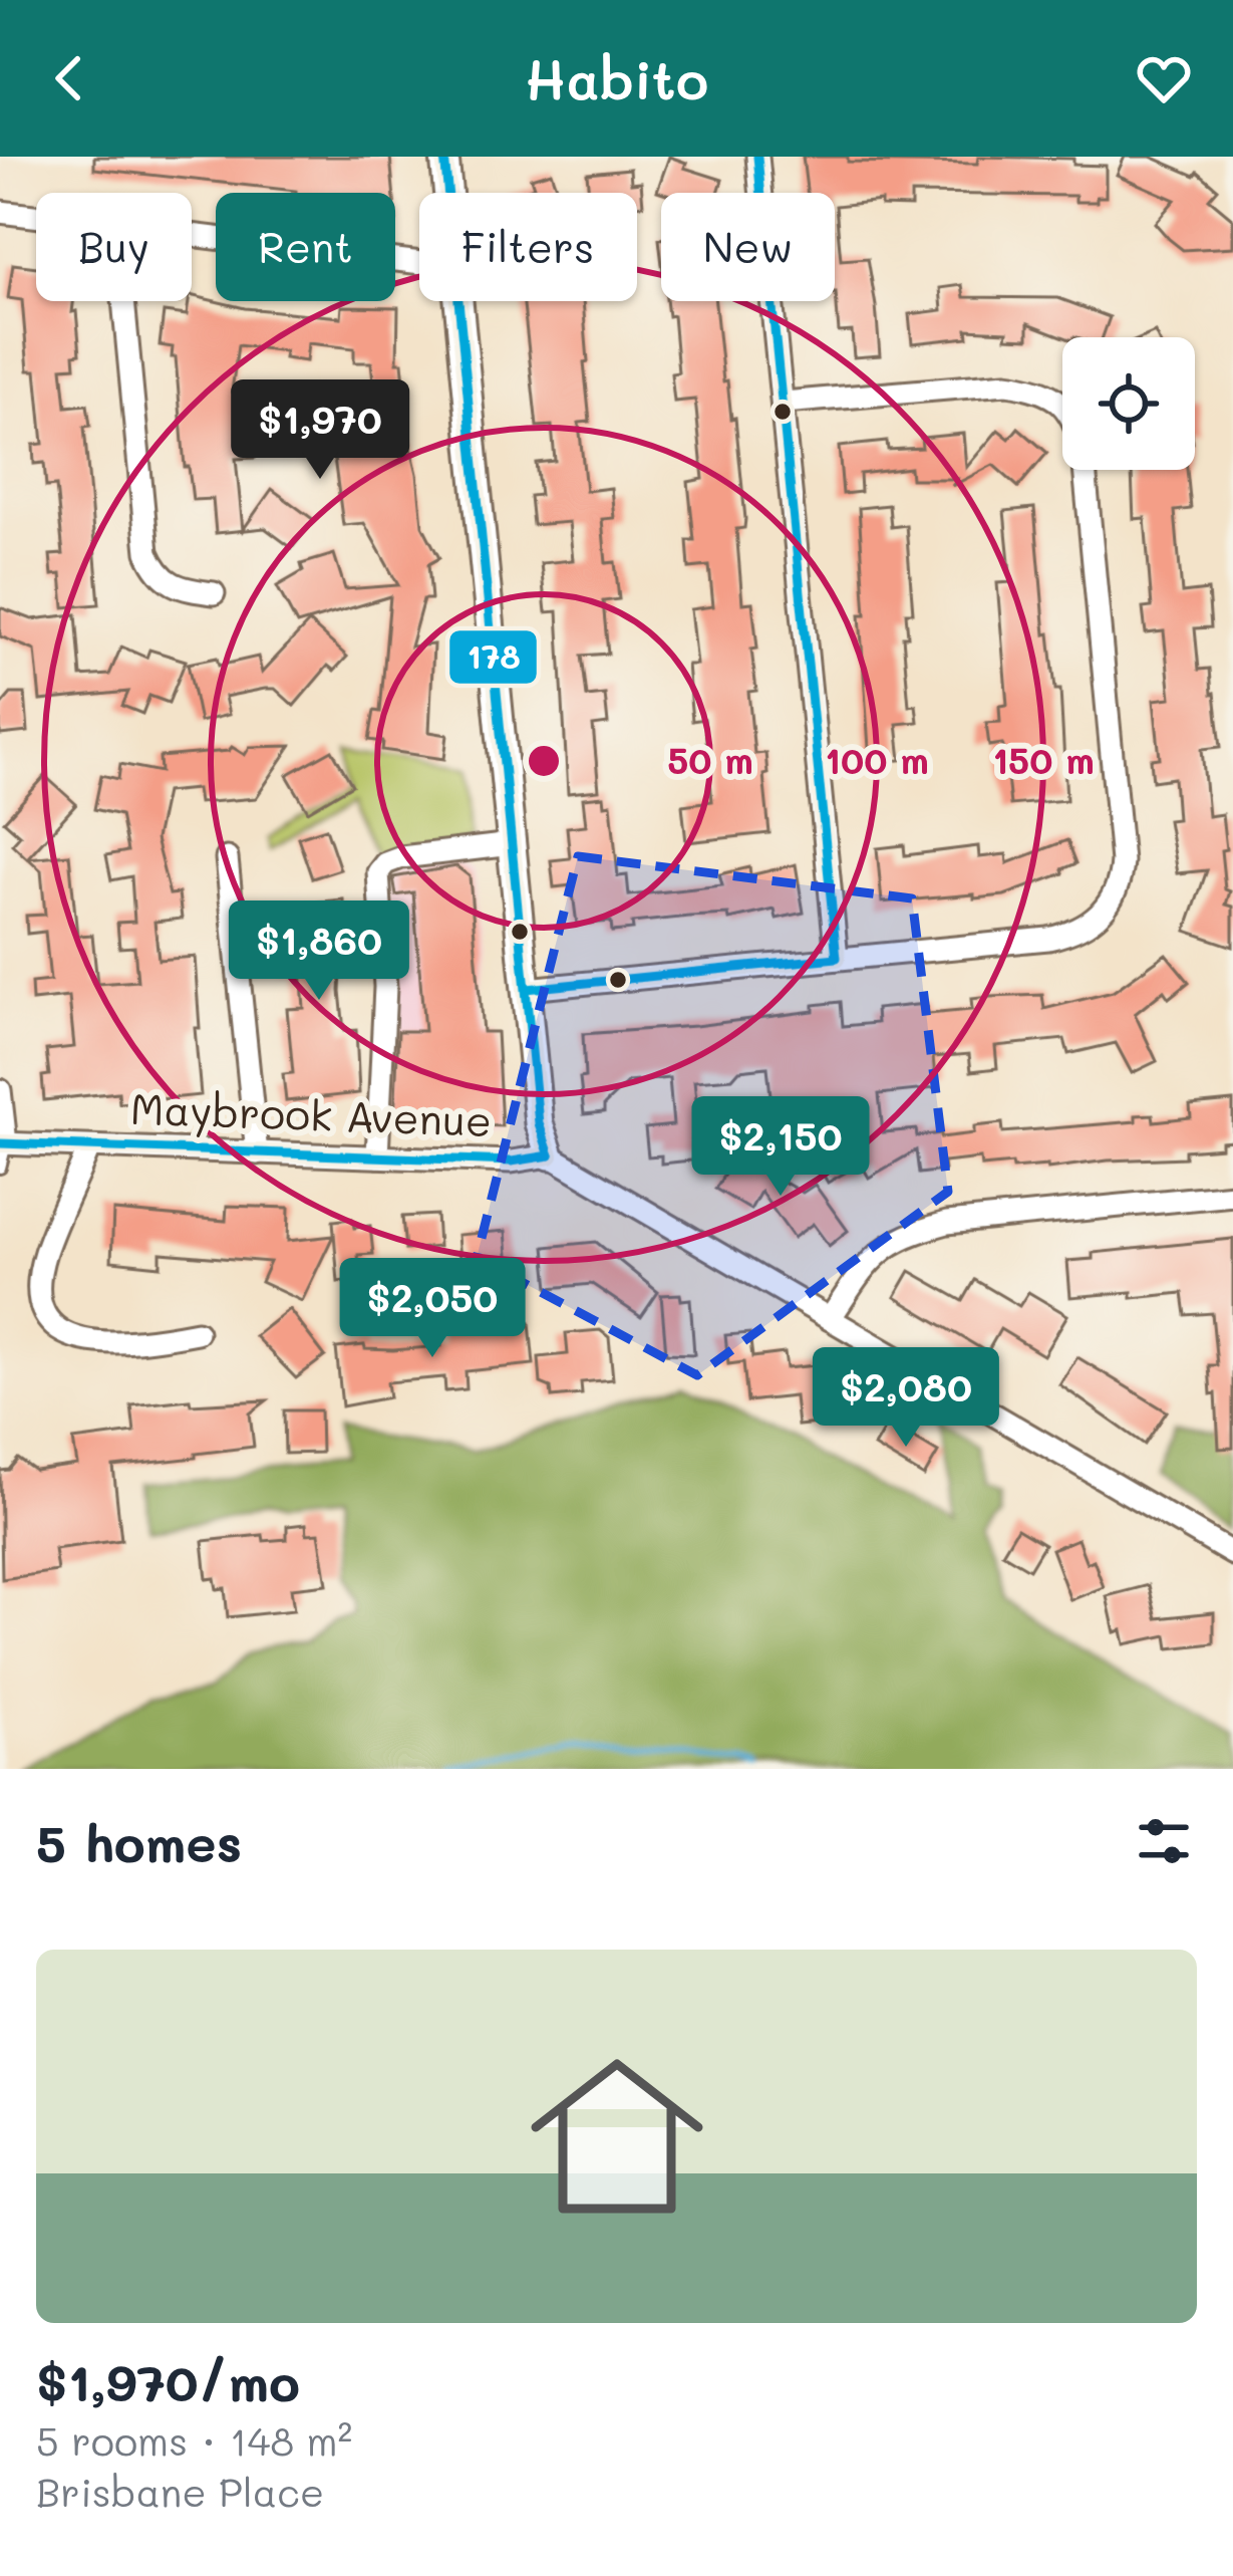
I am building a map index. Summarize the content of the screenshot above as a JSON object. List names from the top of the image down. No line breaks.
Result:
{"streets":{"street":["Maybrook Avenue"]},"lines":["transit line 178"],"page":{"header":"Habito","chip":["Buy","Rent","Filters","New"],"price":["$1,970","$1,860","$2,150","$2,050","$2,080"],"heading":"5 homes","list":[{"name":"$1,970/mo","note":"5 rooms · 148 m² · Brisbane Place"}]},"rings":["50 m","100 m","150 m"]}
